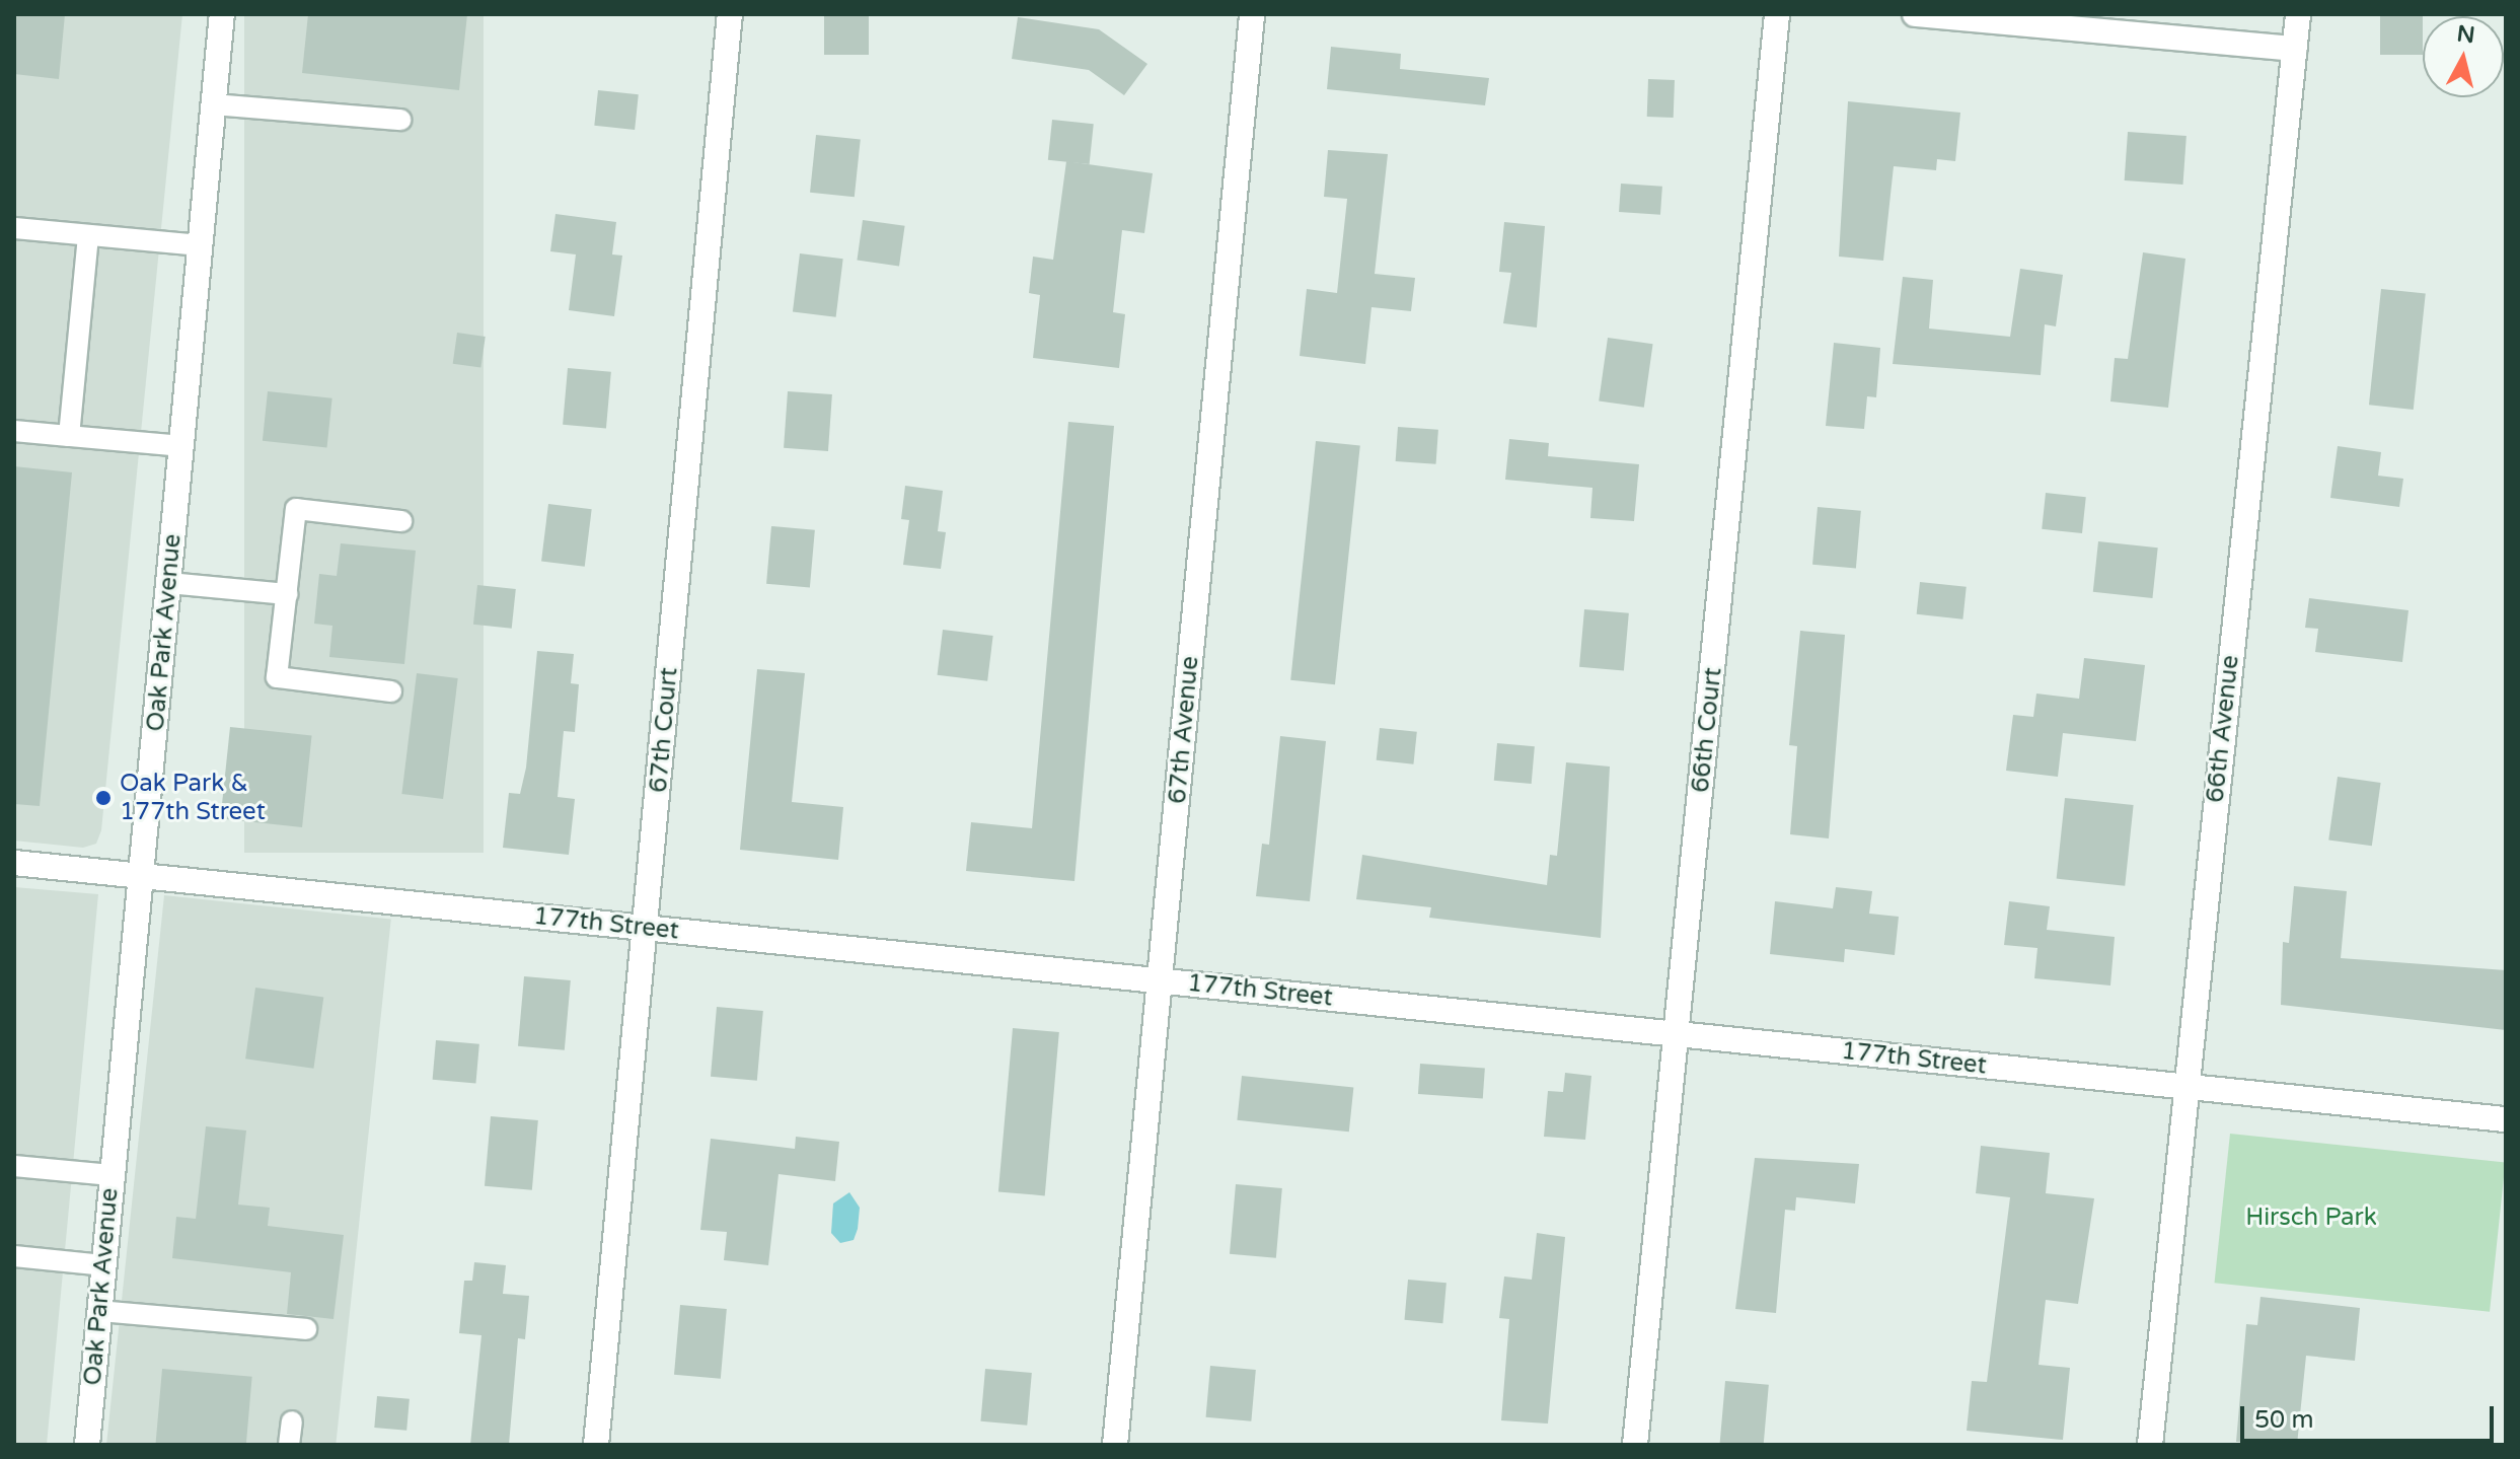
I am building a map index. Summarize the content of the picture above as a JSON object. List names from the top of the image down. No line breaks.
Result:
{"streets":{"street":["Oak Park Avenue","66th Avenue","67th Court","67th Avenue","66th Court","177th Street"]},"crossings":[["Oak Park Avenue","177th Street"],["66th Avenue","177th Street"],["67th Court","177th Street"],["67th Avenue","177th Street"],["66th Court","177th Street"]],"parks":["Hirsch Park"],"places":["Oak Park & 177th Street"],"scale_bar":"50 m","north":"top"}
